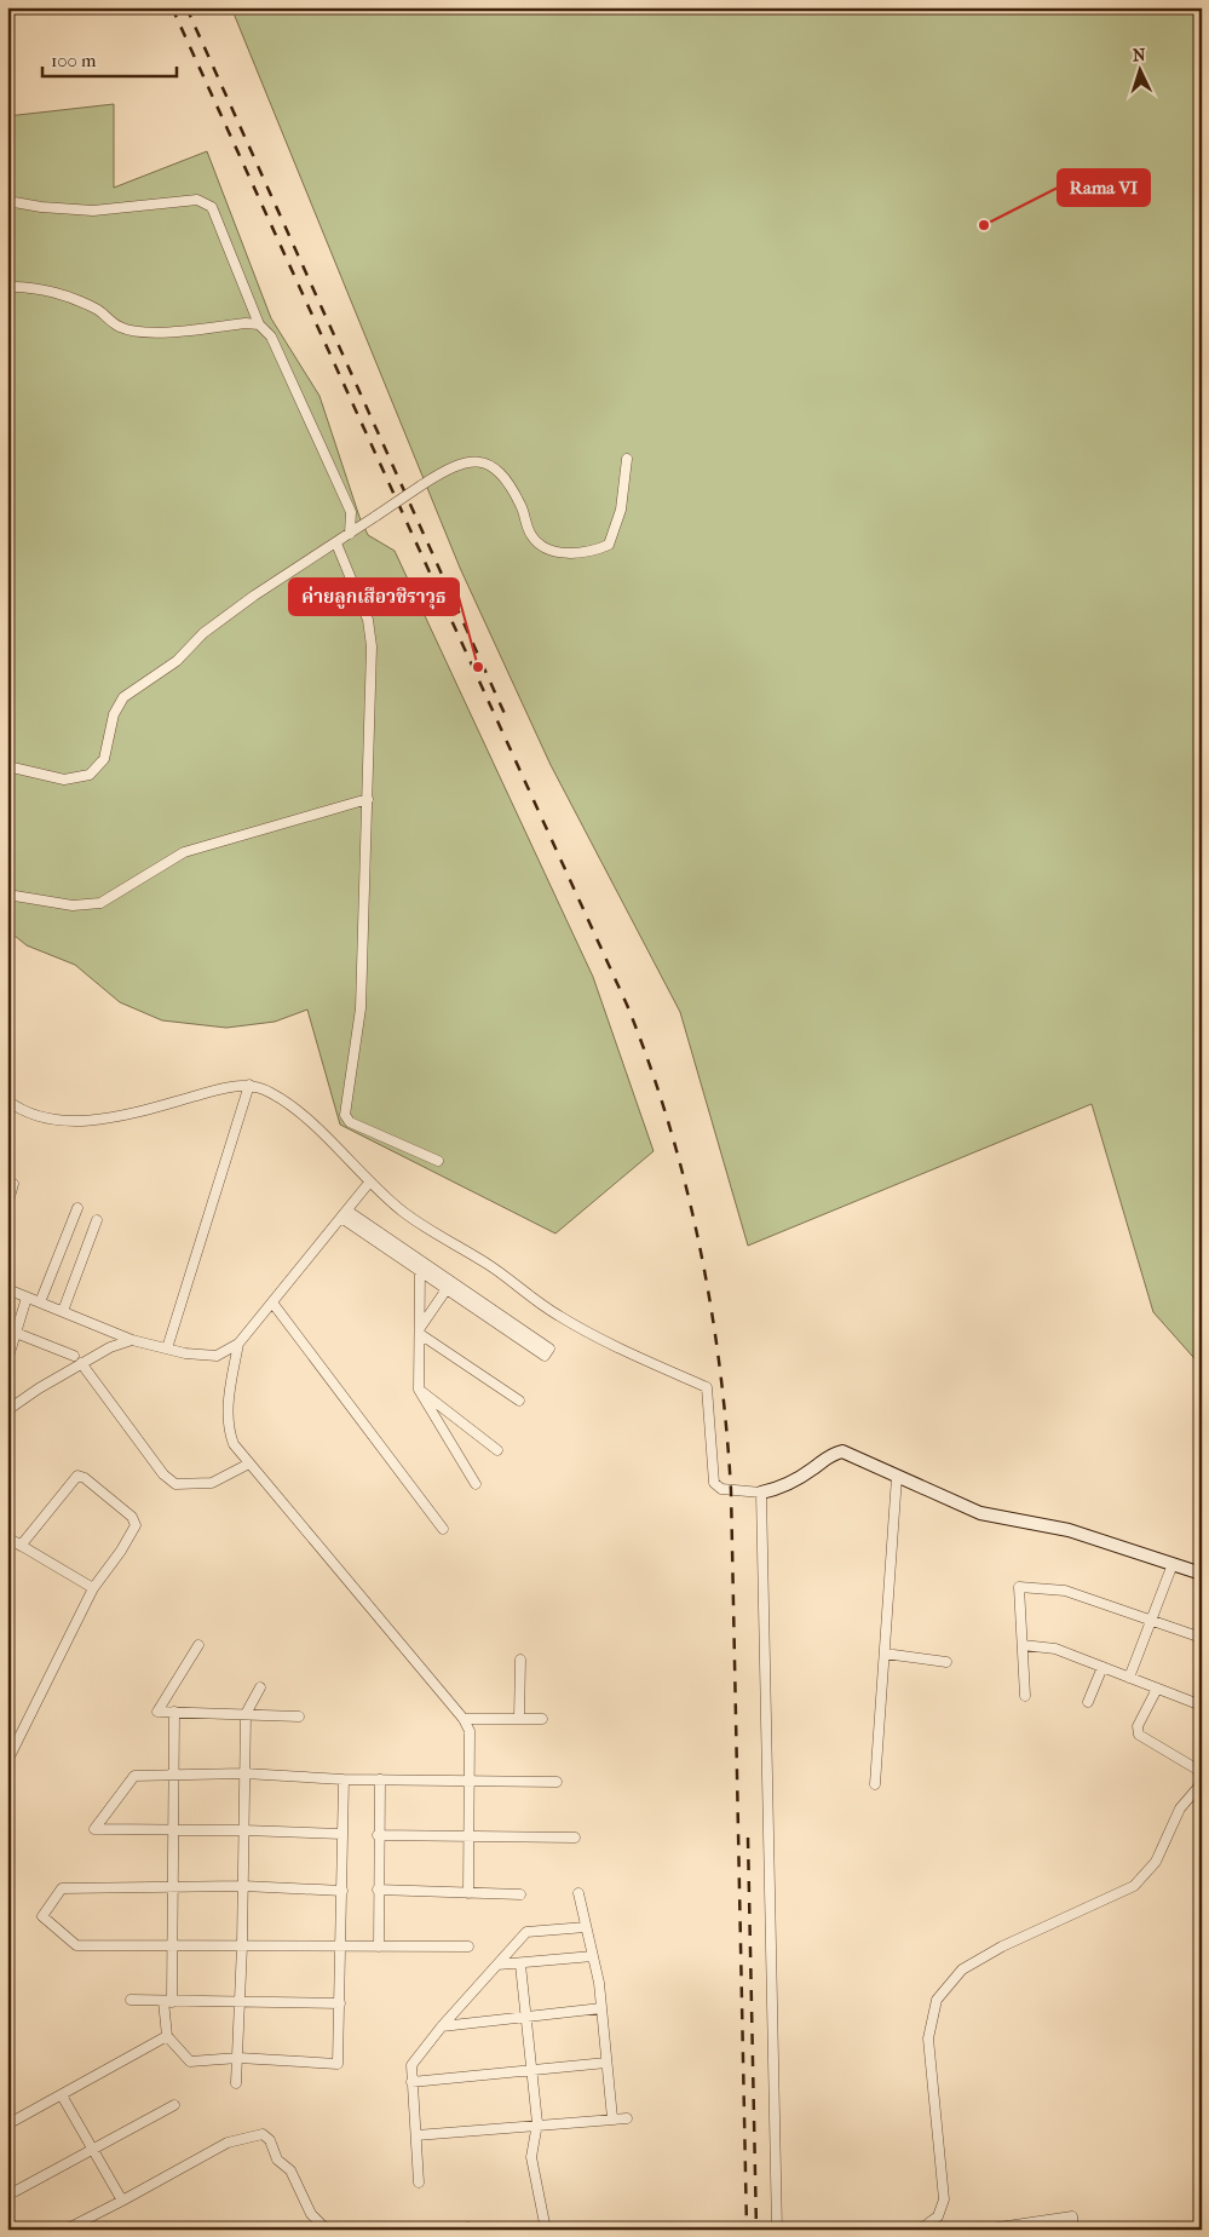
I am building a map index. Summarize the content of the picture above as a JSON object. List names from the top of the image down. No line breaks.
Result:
{"places":["Rama VI","ค่ายลูกเสือวชิราวุธ"],"scale_bar":"100 m","north":"top"}
